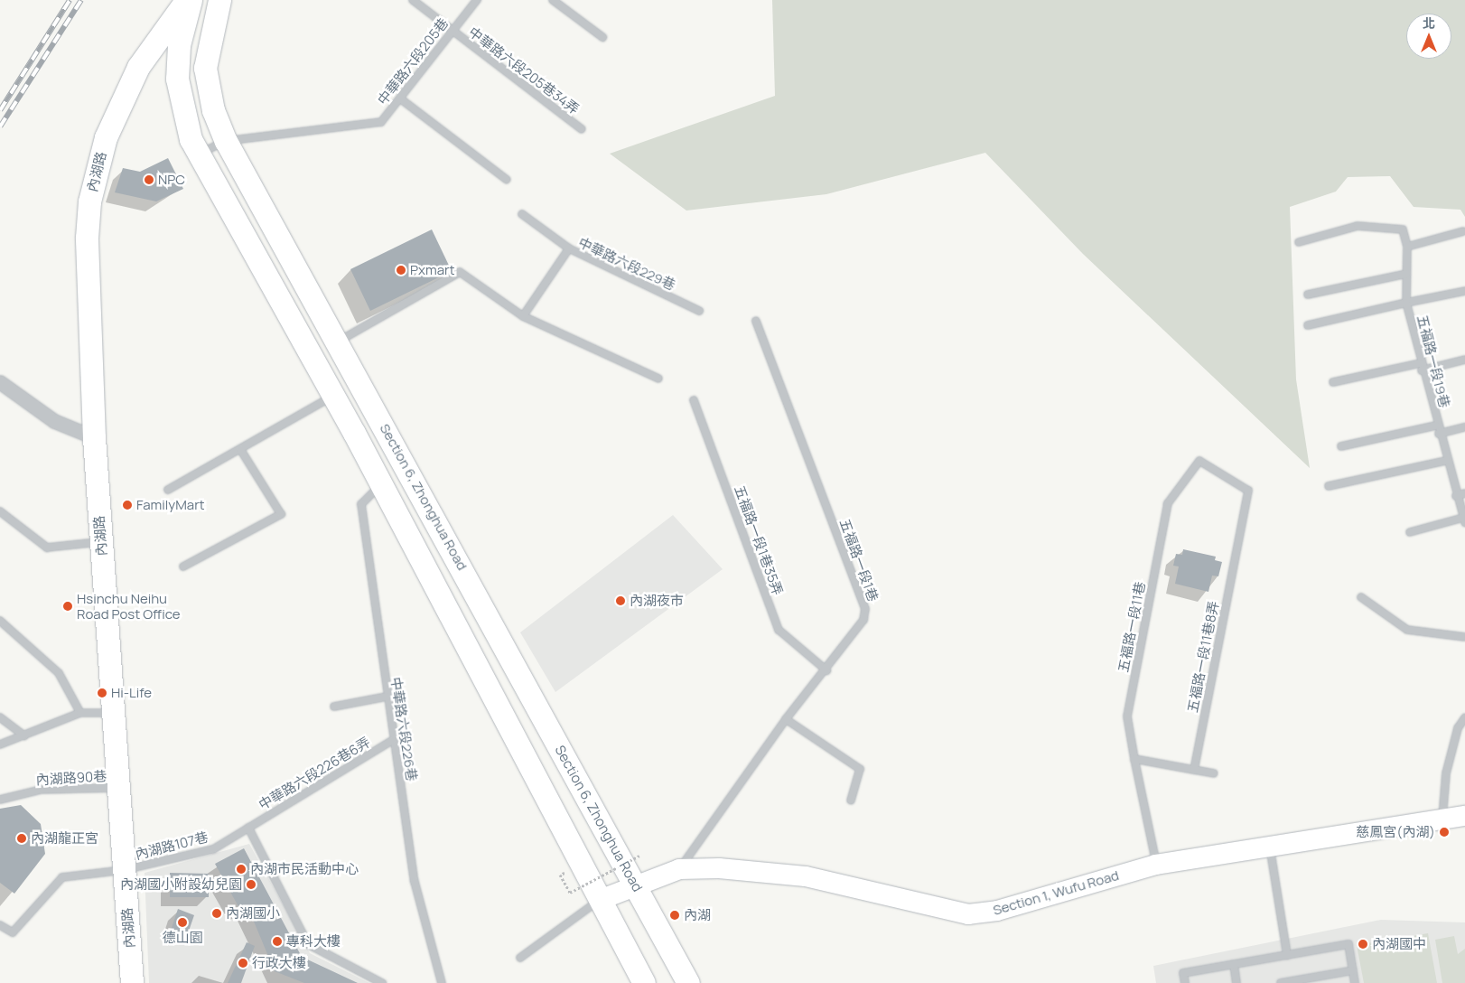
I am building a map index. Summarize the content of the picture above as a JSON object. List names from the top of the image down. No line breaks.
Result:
{"streets":{"main road":["內湖路","Section 6, Zhonghua Road","Section 1, Wufu Road"],"lane":["中華路六段205巷","中華路六段205巷34弄","中華路六段229巷","五福路一段19巷","五福路一段1巷35弄","五福路一段1巷","五福路一段11巷","五福路一段11巷8弄","中華路六段226巷","中華路六段226巷6弄","內湖路90巷","內湖路107巷"]},"crossings":[["中華路六段205巷","中華路六段205巷34弄"],["中華路六段205巷","Section 6, Zhonghua Road"],["內湖路","Section 6, Zhonghua Road"],["內湖路","內湖路90巷"],["內湖路","內湖路107巷"],["Section 6, Zhonghua Road","Section 1, Wufu Road"],["五福路一段1巷35弄","五福路一段1巷"],["五福路一段1巷","Section 1, Wufu Road"],["五福路一段11巷","五福路一段11巷8弄"],["五福路一段11巷","Section 1, Wufu Road"],["中華路六段226巷","中華路六段226巷6弄"],["中華路六段226巷6弄","內湖路107巷"]],"places":["NPC","Pxmart","FamilyMart","內湖夜市","Hsinchu Neihu Road Post Office","Hi-Life","慈鳳宮(內湖)","內湖龍正宮","內湖市民活動中心","內湖國小附設幼兒園","內湖國小","內湖","德山園","專科大樓","內湖國中","行政大樓"],"north":"top"}
